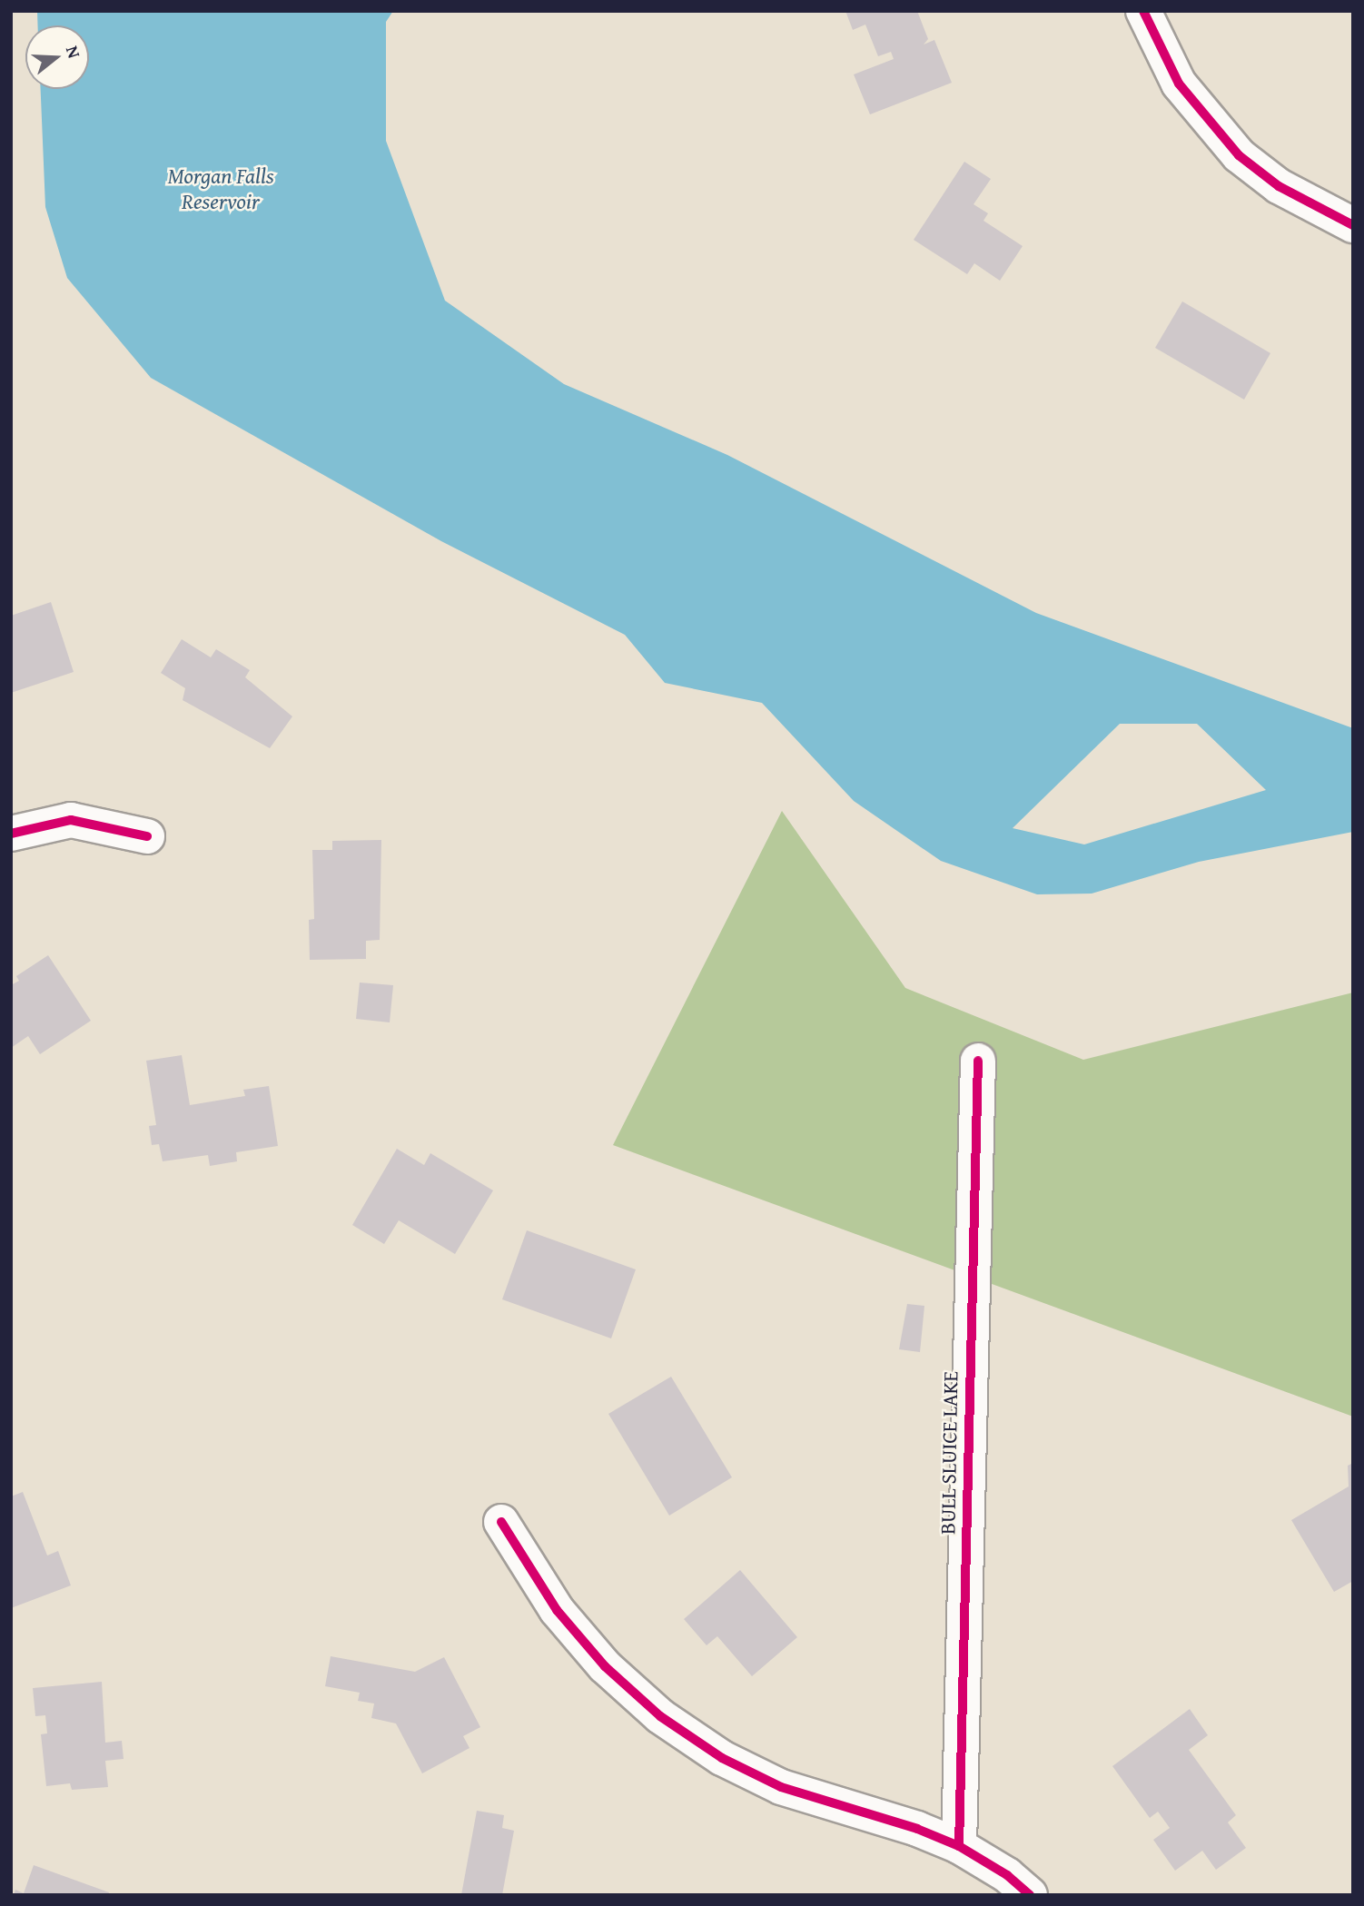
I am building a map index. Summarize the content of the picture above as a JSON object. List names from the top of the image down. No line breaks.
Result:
{"streets":{"street":["BULL SLUICE LAKE"]},"water":["Morgan Falls Reservoir"],"north":"right"}
